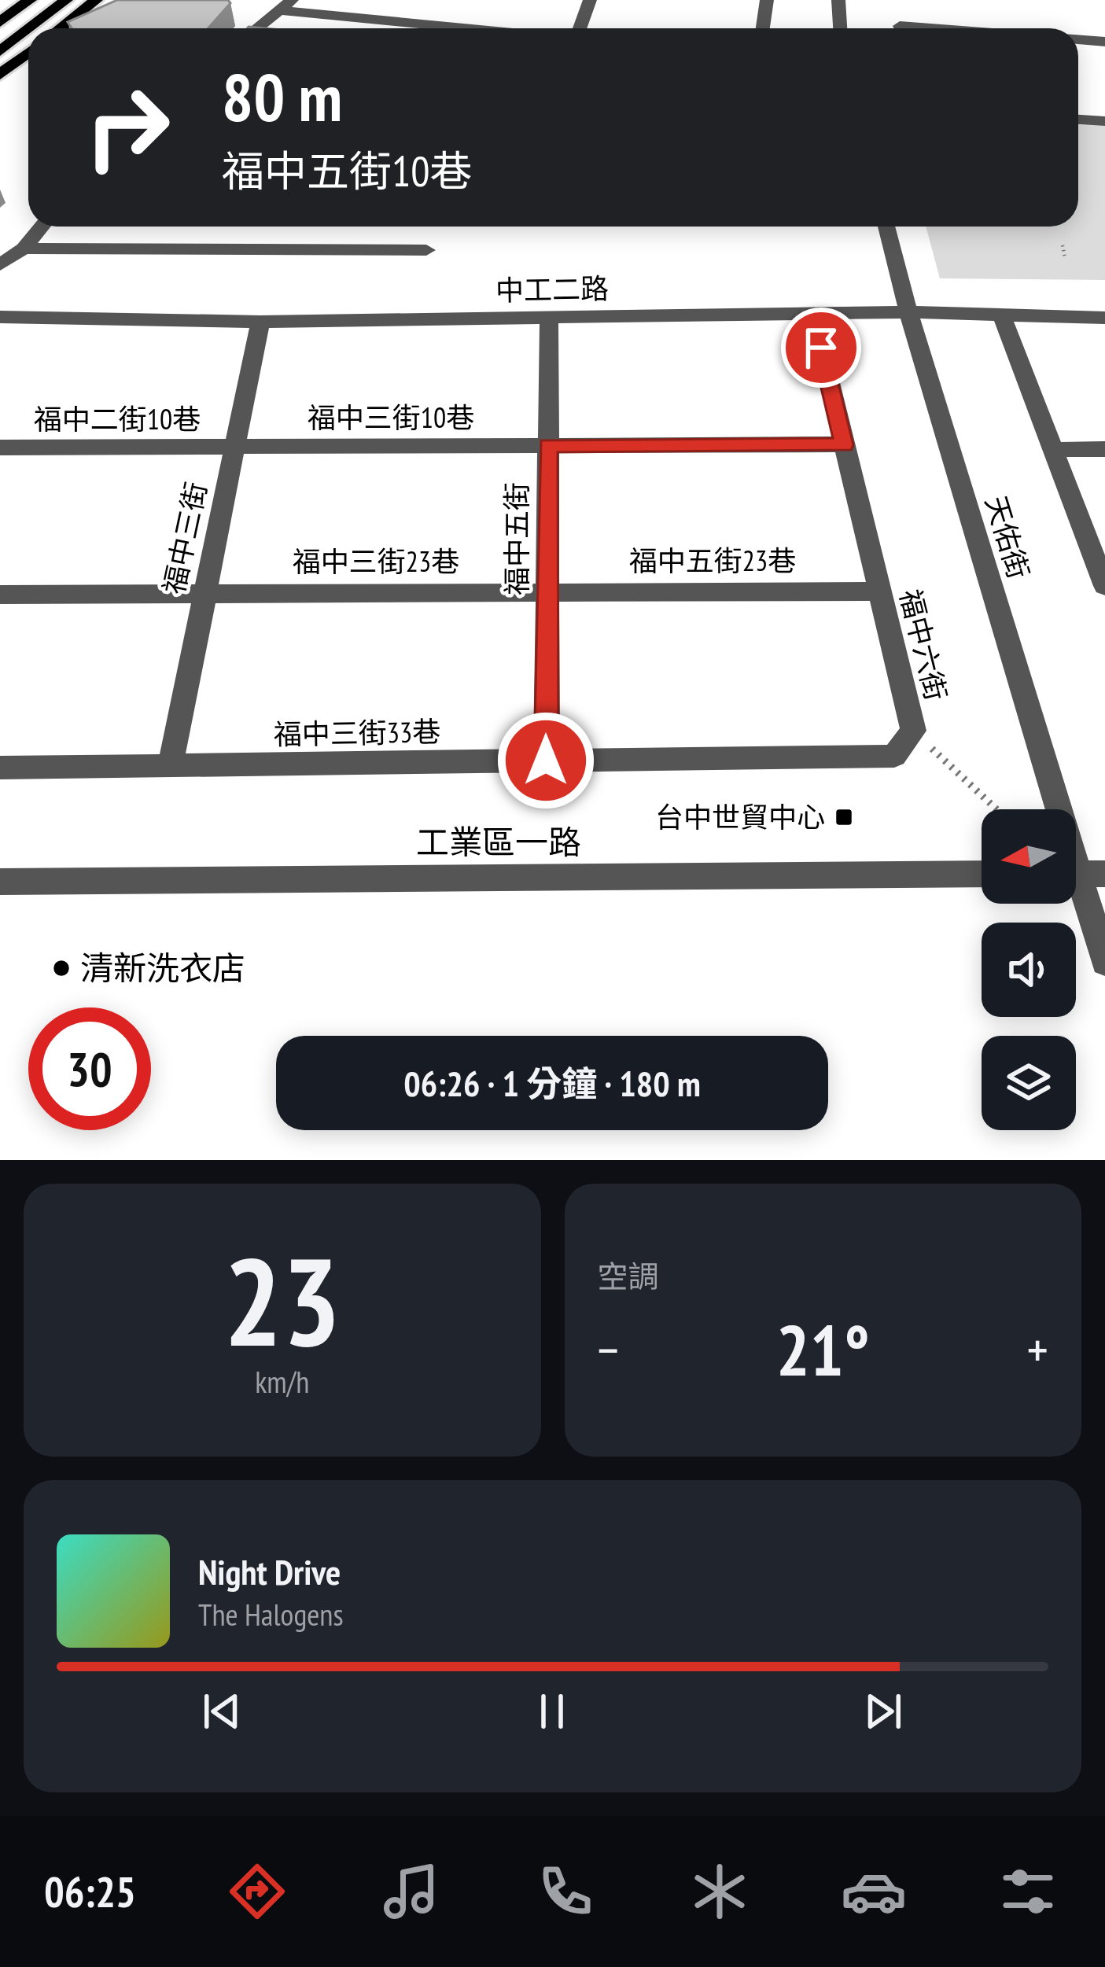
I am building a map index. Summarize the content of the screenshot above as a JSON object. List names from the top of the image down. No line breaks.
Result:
{"streets":{"street":["中工二路","福中三街10巷","福中二街10巷","天佑街","福中三街","福中五街","福中五街23巷","福中三街23巷","福中六街","福中三街33巷","工業區一路"]},"crossings":[["中工二路","天佑街"],["中工二路","福中三街"],["中工二路","福中五街"],["中工二路","福中六街"],["福中三街10巷","福中二街10巷"],["福中三街10巷","福中三街"],["福中三街10巷","福中五街"],["福中三街10巷","福中六街"],["福中二街10巷","福中三街"],["福中三街","福中三街23巷"],["福中三街","福中三街33巷"],["福中五街","福中五街23巷"],["福中五街","福中三街23巷"],["福中五街","福中六街"],["福中五街","福中三街33巷"],["福中五街23巷","福中三街23巷"],["福中五街23巷","福中六街"],["福中六街","福中三街33巷"]],"places":{"transit":["台中世貿中心"],"other":["清新洗衣店"]},"north":"left","page":{"turn":["80 m","福中五街10巷"],"limit":"30","trip":"06:26 · 1 分鐘 · 180 m","tile":[["23","km/h"],"空調"],"heat":["−","21°","+"],"song":["Night Drive","The Halogens"],"tabs":"06:25"}}
